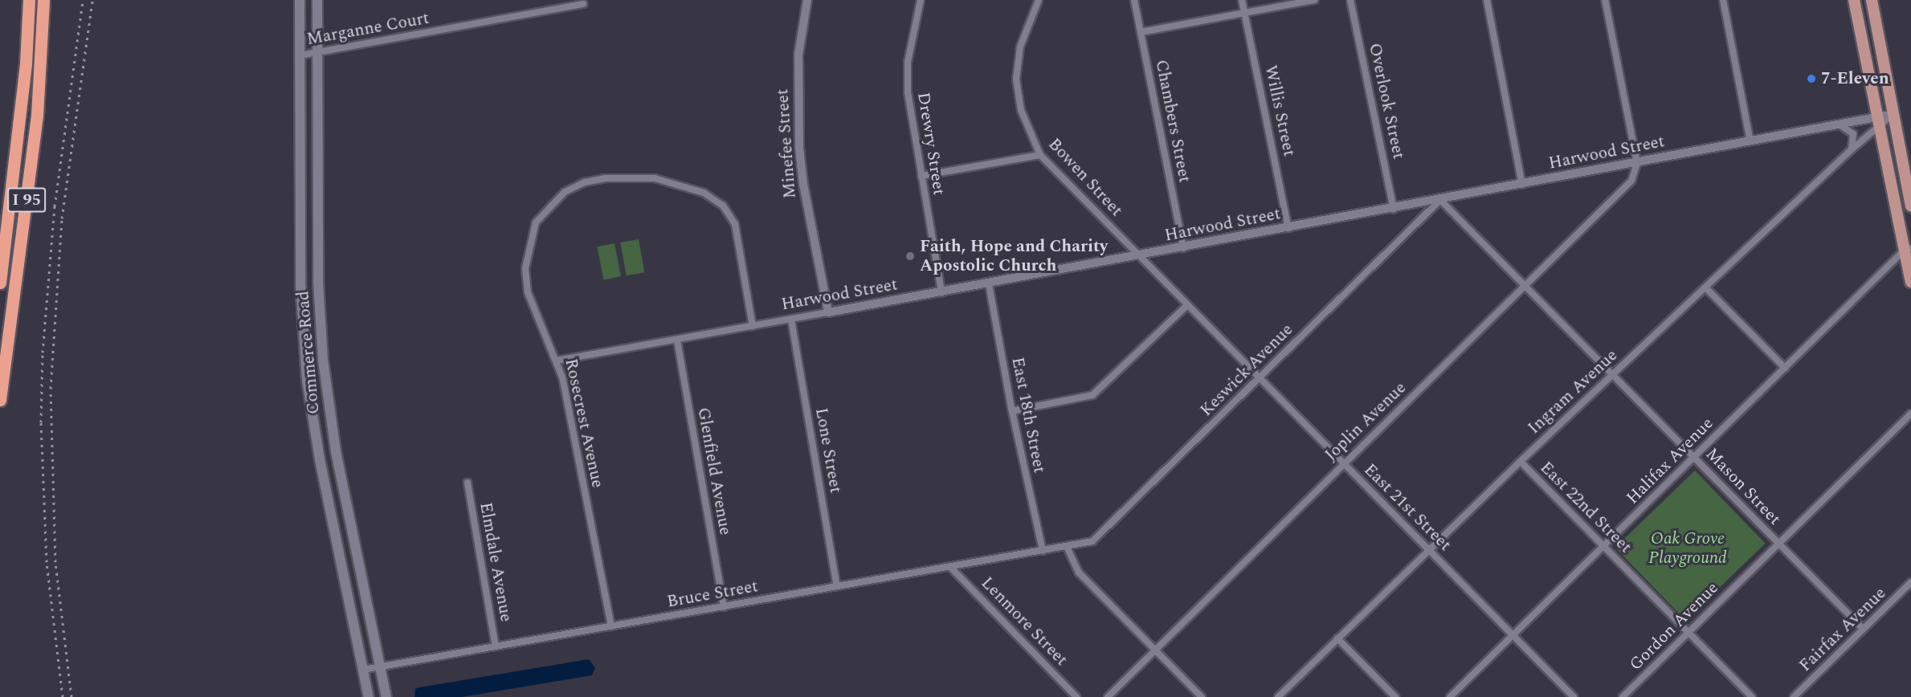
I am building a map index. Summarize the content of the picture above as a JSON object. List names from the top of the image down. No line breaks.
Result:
{"streets":{"highway":["I 95"],"main road":["Commerce Road"],"street":["Marganne Court","Overlook Street","Willis Street","Chambers Street","Minefee Street","Drewry Street","Harwood Street","Bowen Street","Keswick Avenue","Ingram Avenue","East 18th Street","Joplin Avenue","Rosecrest Avenue","Lone Street","Halifax Avenue","Glenfield Avenue","Mason Street","East 21st Street","East 22nd Street","Elmdale Avenue","Bruce Street","Lenmore Street","Gordon Avenue","Fairfax Avenue"]},"crossings":[["Marganne Court","Commerce Road"],["Overlook Street","Harwood Street"],["Willis Street","Harwood Street"],["Chambers Street","Harwood Street"],["Minefee Street","Harwood Street"],["Drewry Street","Harwood Street"],["Harwood Street","Bowen Street"],["Harwood Street","Keswick Avenue"],["Harwood Street","Ingram Avenue"],["Harwood Street","East 18th Street"],["Harwood Street","Joplin Avenue"],["Harwood Street","Rosecrest Avenue"],["Harwood Street","Lone Street"],["Harwood Street","Glenfield Avenue"],["Harwood Street","Mason Street"],["Harwood Street","East 21st Street"],["Bowen Street","East 21st Street"],["Commerce Road","Bruce Street"],["Keswick Avenue","Mason Street"],["Keswick Avenue","East 21st Street"],["Keswick Avenue","Bruce Street"],["Ingram Avenue","Mason Street"],["Ingram Avenue","East 21st Street"],["Ingram Avenue","East 22nd Street"],["East 18th Street","Bruce Street"],["Joplin Avenue","Mason Street"],["Joplin Avenue","East 21st Street"],["Rosecrest Avenue","Bruce Street"],["Lone Street","Bruce Street"],["Halifax Avenue","Mason Street"],["Halifax Avenue","East 21st Street"],["Halifax Avenue","East 22nd Street"],["Glenfield Avenue","Bruce Street"],["Mason Street","Gordon Avenue"],["Mason Street","Fairfax Avenue"],["East 22nd Street","Gordon Avenue"],["Elmdale Avenue","Bruce Street"],["Bruce Street","Lenmore Street"]],"parks":["Oak Grove Playground"],"places":["7-Eleven","Faith, Hope and Charity Apostolic Church"]}
